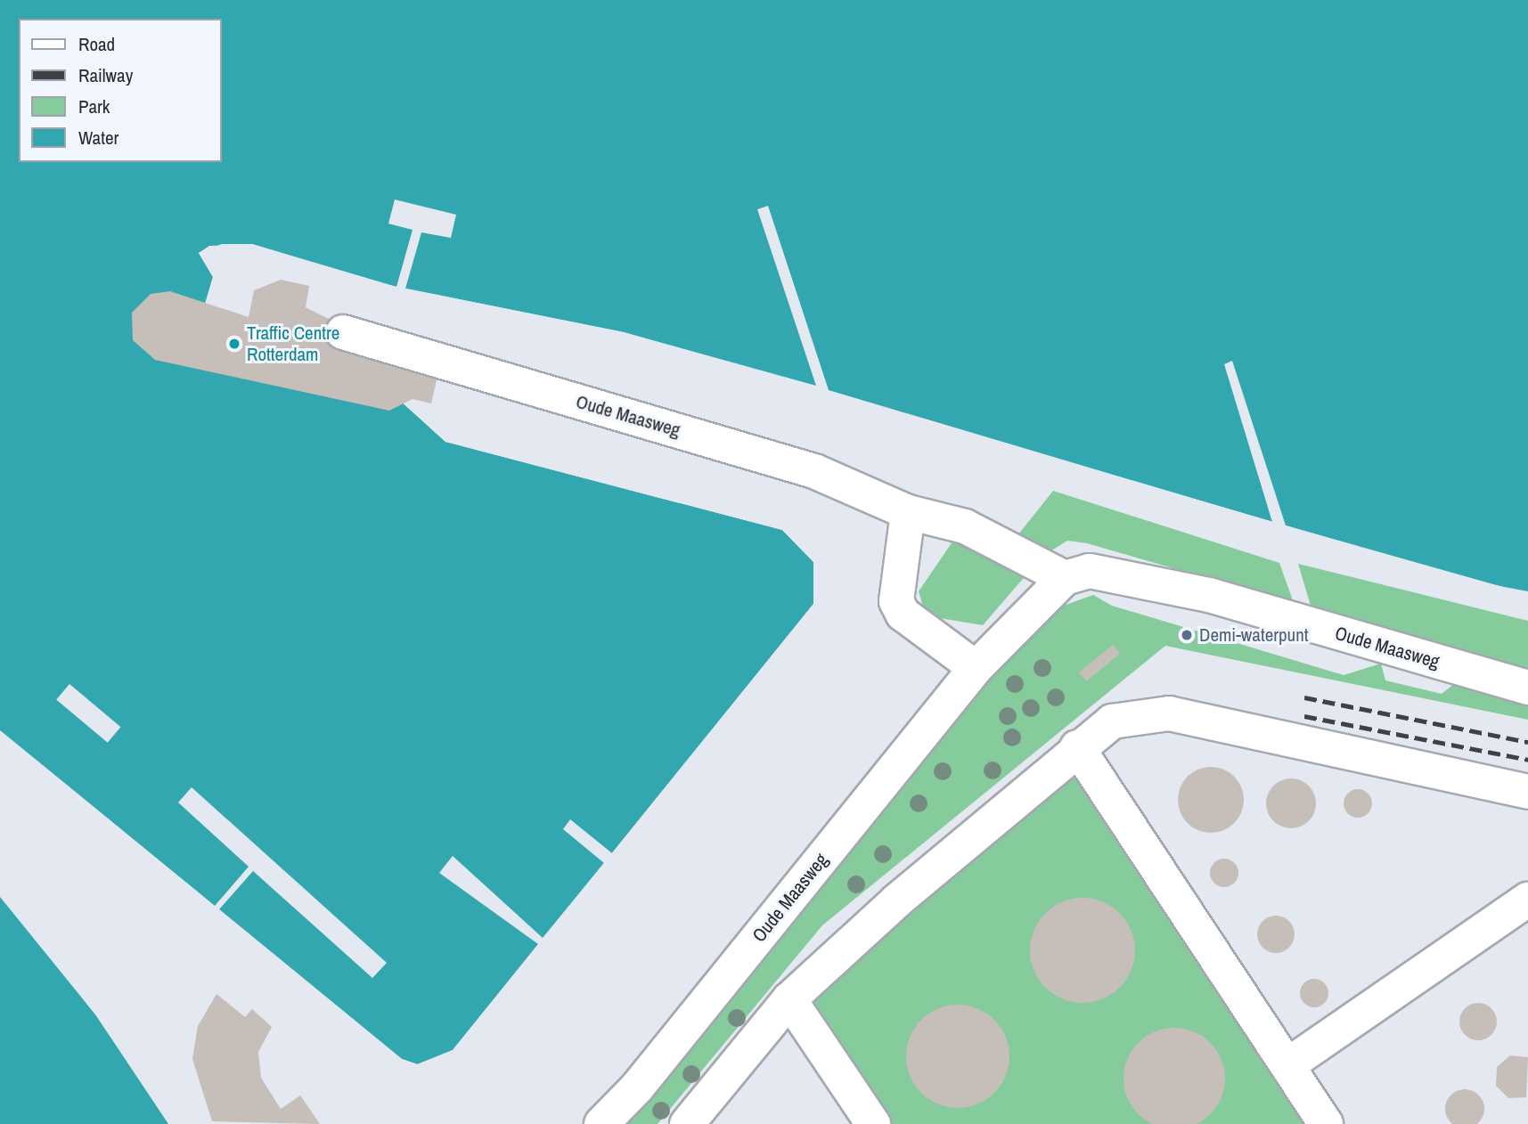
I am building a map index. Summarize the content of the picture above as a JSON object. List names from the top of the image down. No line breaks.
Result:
{"streets":{"street":["Oude Maasweg"]},"places":["Traffic Centre Rotterdam","Demi-waterpunt"],"legend":["Road","Railway","Park","Water"]}
